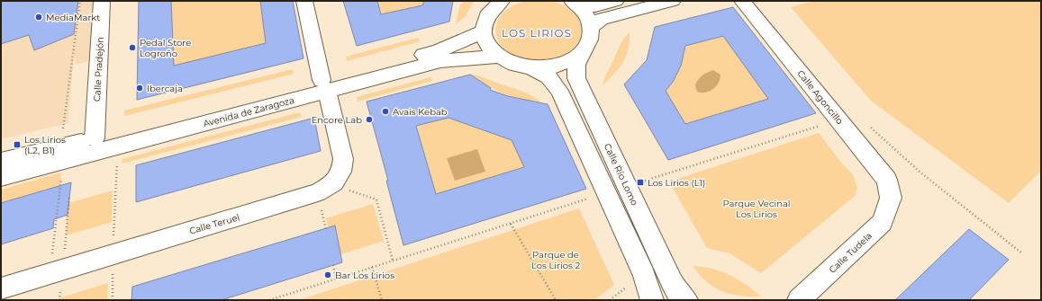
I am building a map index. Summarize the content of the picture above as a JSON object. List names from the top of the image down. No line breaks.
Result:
{"streets":{"main road":["Calle Pradejón","Calle Agoncillo","Avenida de Zaragoza","Calle Río Lomo","Calle Teruel","Calle Tudela"]},"crossings":[["Calle Pradejón","Avenida de Zaragoza"],["Calle Agoncillo","Calle Tudela"]],"districts":["LOS LIRIOS"],"parks":["Parque Vecinal Los Lirios","Parque de Los Lirios 2"],"places":{"other":["MediaMarkt","Pedal Store Logroño","Ibercaja","Avais Kebab","Encore Lab","Bar Los Lirios"],"transit":["Los Lirios (L2, B1)","Los Lirios (L1)"]}}
